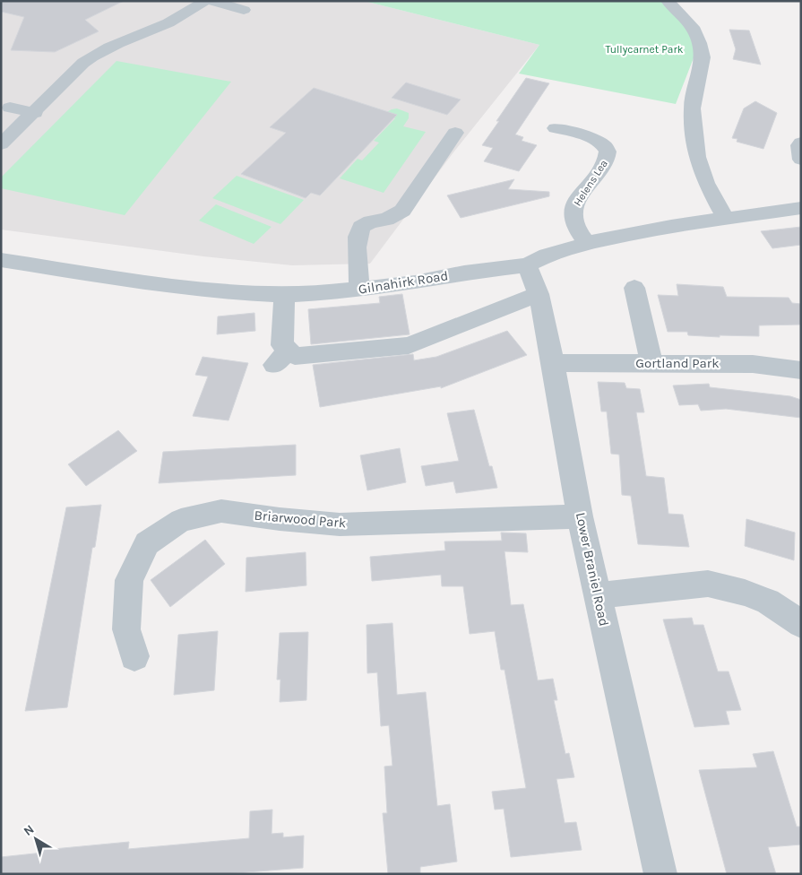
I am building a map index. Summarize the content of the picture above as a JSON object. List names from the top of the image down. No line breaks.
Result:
{"streets":{"street":["Helens Lea","Gilnahirk Road","Gortland Park","Briarwood Park","Lower Braniel Road"]},"crossings":[["Helens Lea","Gilnahirk Road"],["Gilnahirk Road","Lower Braniel Road"],["Gortland Park","Lower Braniel Road"],["Briarwood Park","Lower Braniel Road"]],"parks":["Tullycarnet Park"],"north":"top left"}
